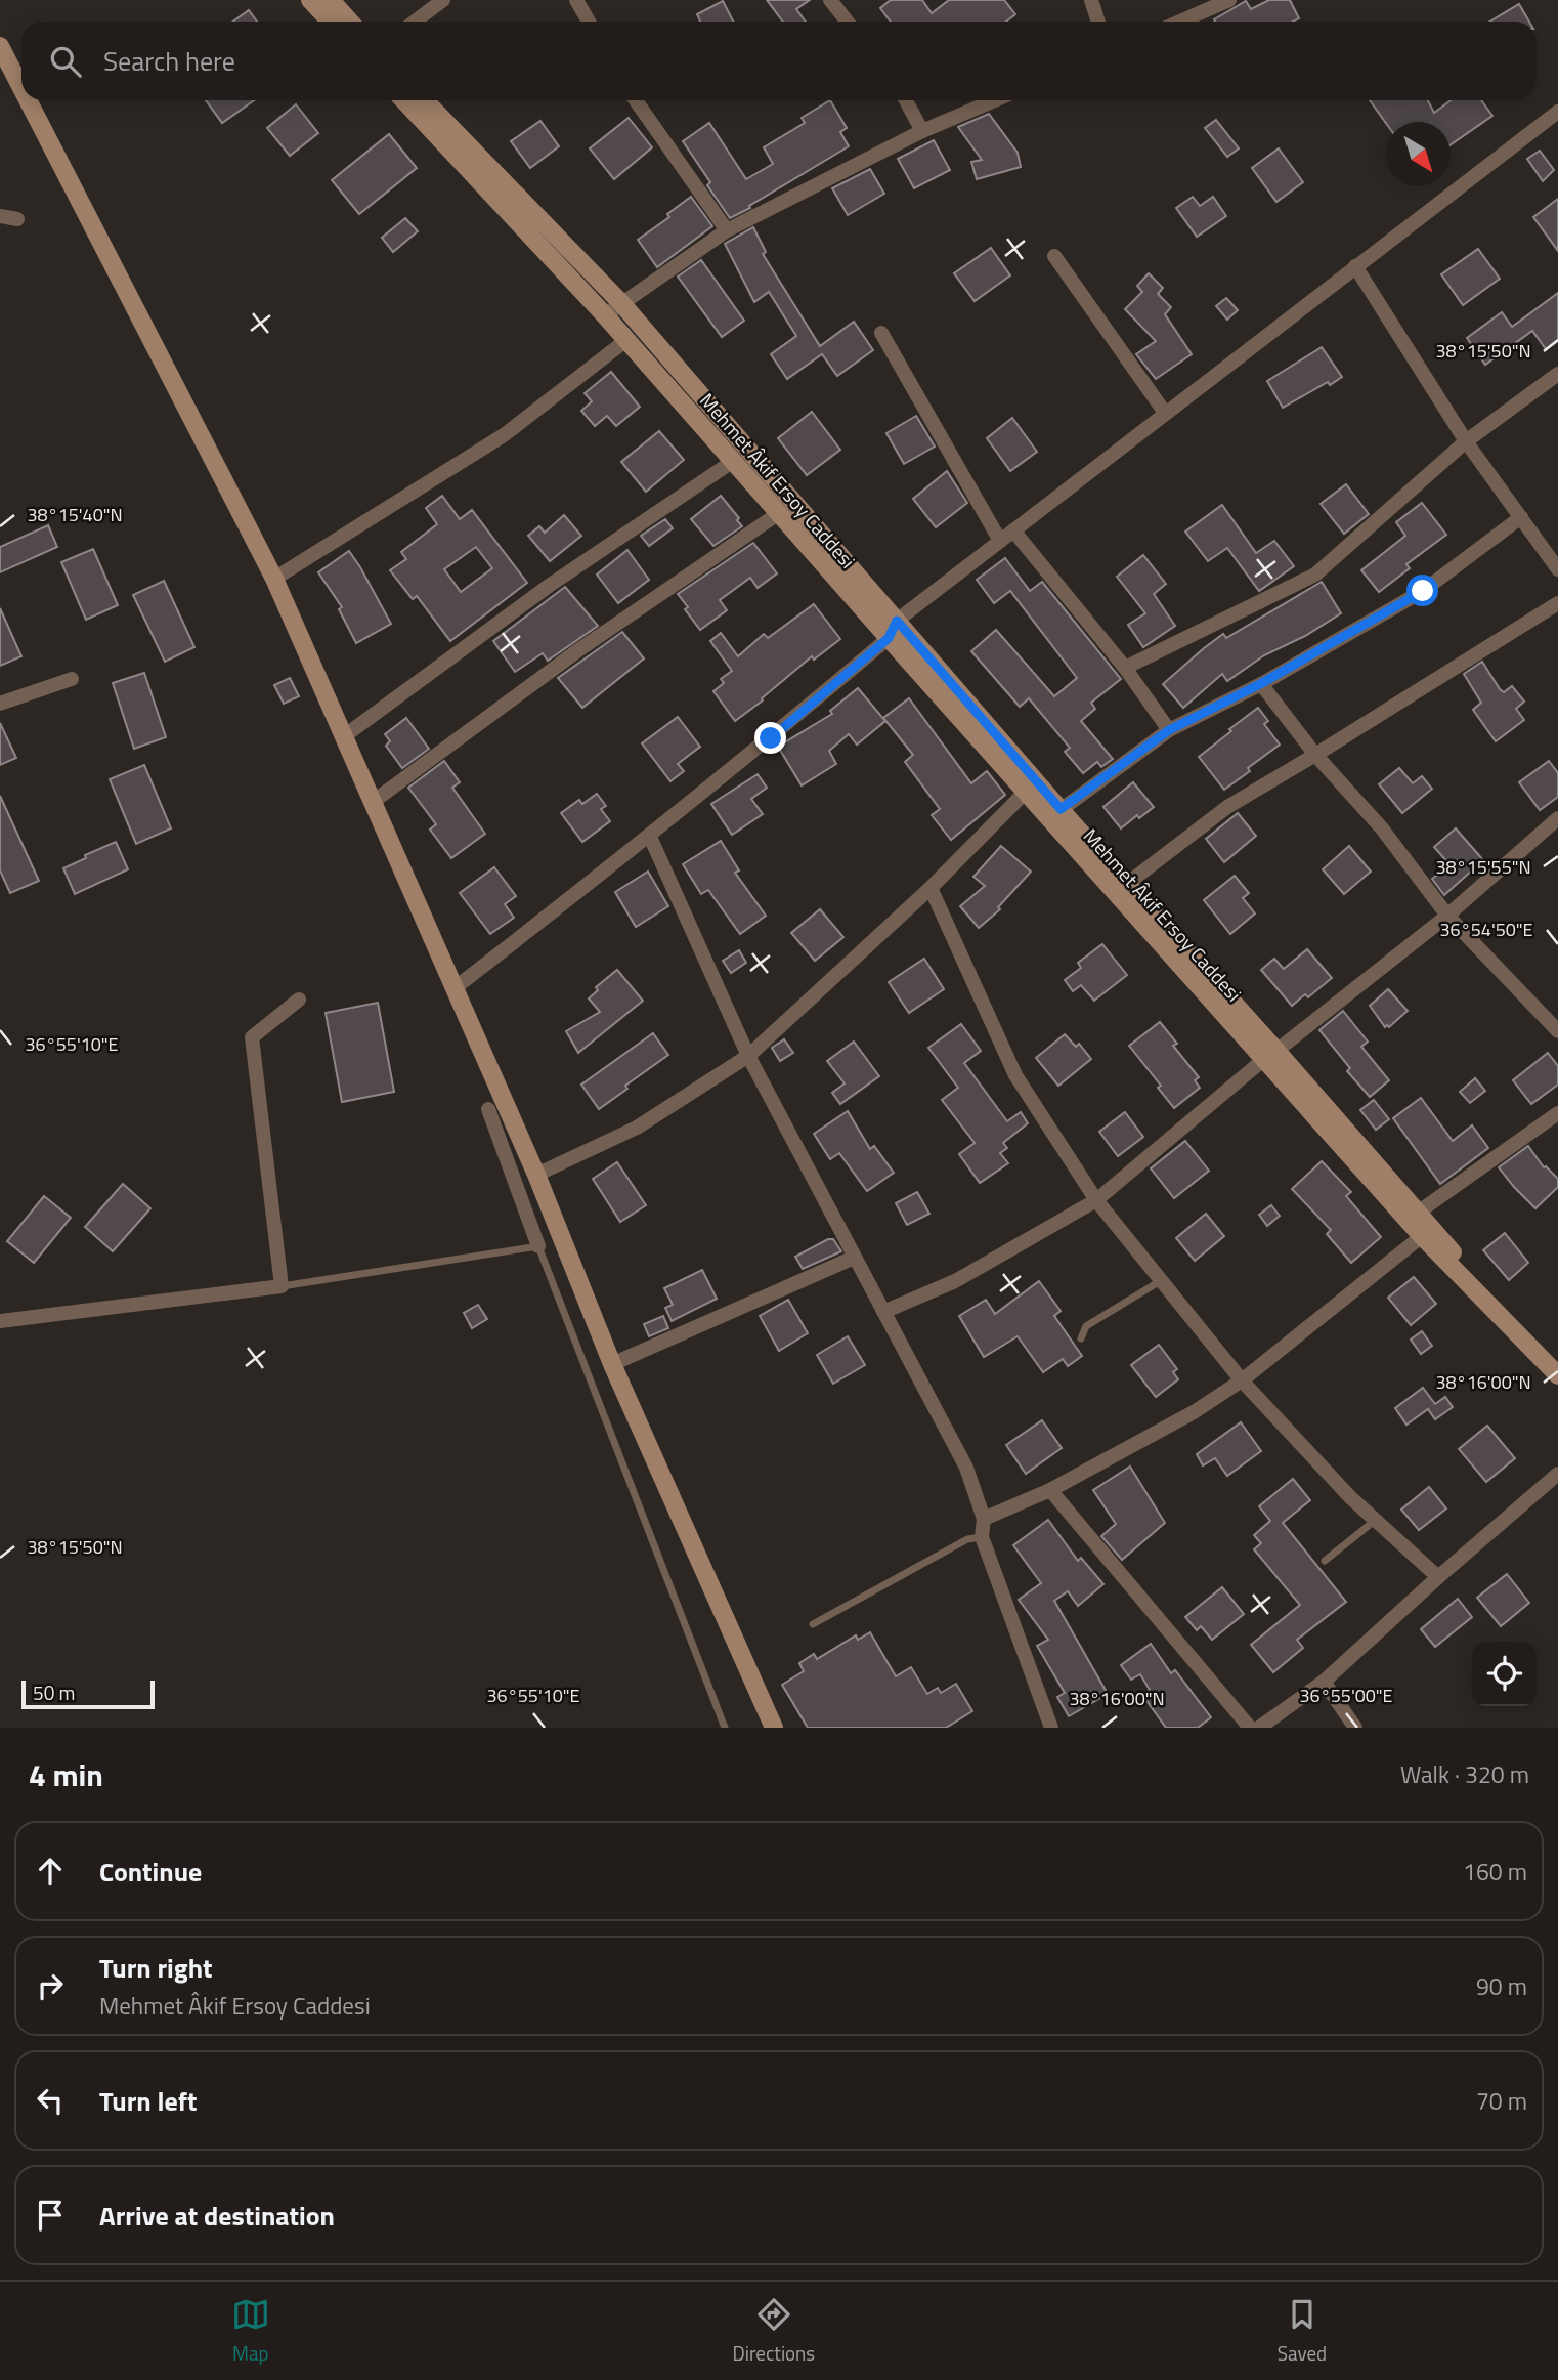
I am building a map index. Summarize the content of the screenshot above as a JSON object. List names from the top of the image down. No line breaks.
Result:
{"streets":{"main road":["Mehmet Âkif Ersoy Caddesi"]},"scale_bar":"50 m","north":"bottom right","page":{"search":"Search here","scale":"50 m","heading":["4 min","Walk · 320 m"],"list":[["Continue","160 m"],["Turn right","Mehmet Âkif Ersoy Caddesi","90 m"],["Turn left","70 m"],"Arrive at destination"],"nav":["Map","Directions","Saved"]},"coordinates":["38°15'50\"N","38°15'40\"N","38°15'55\"N","36°54'50\"E","36°55'10\"E","38°16'00\"N","36°55'00\"E"]}
